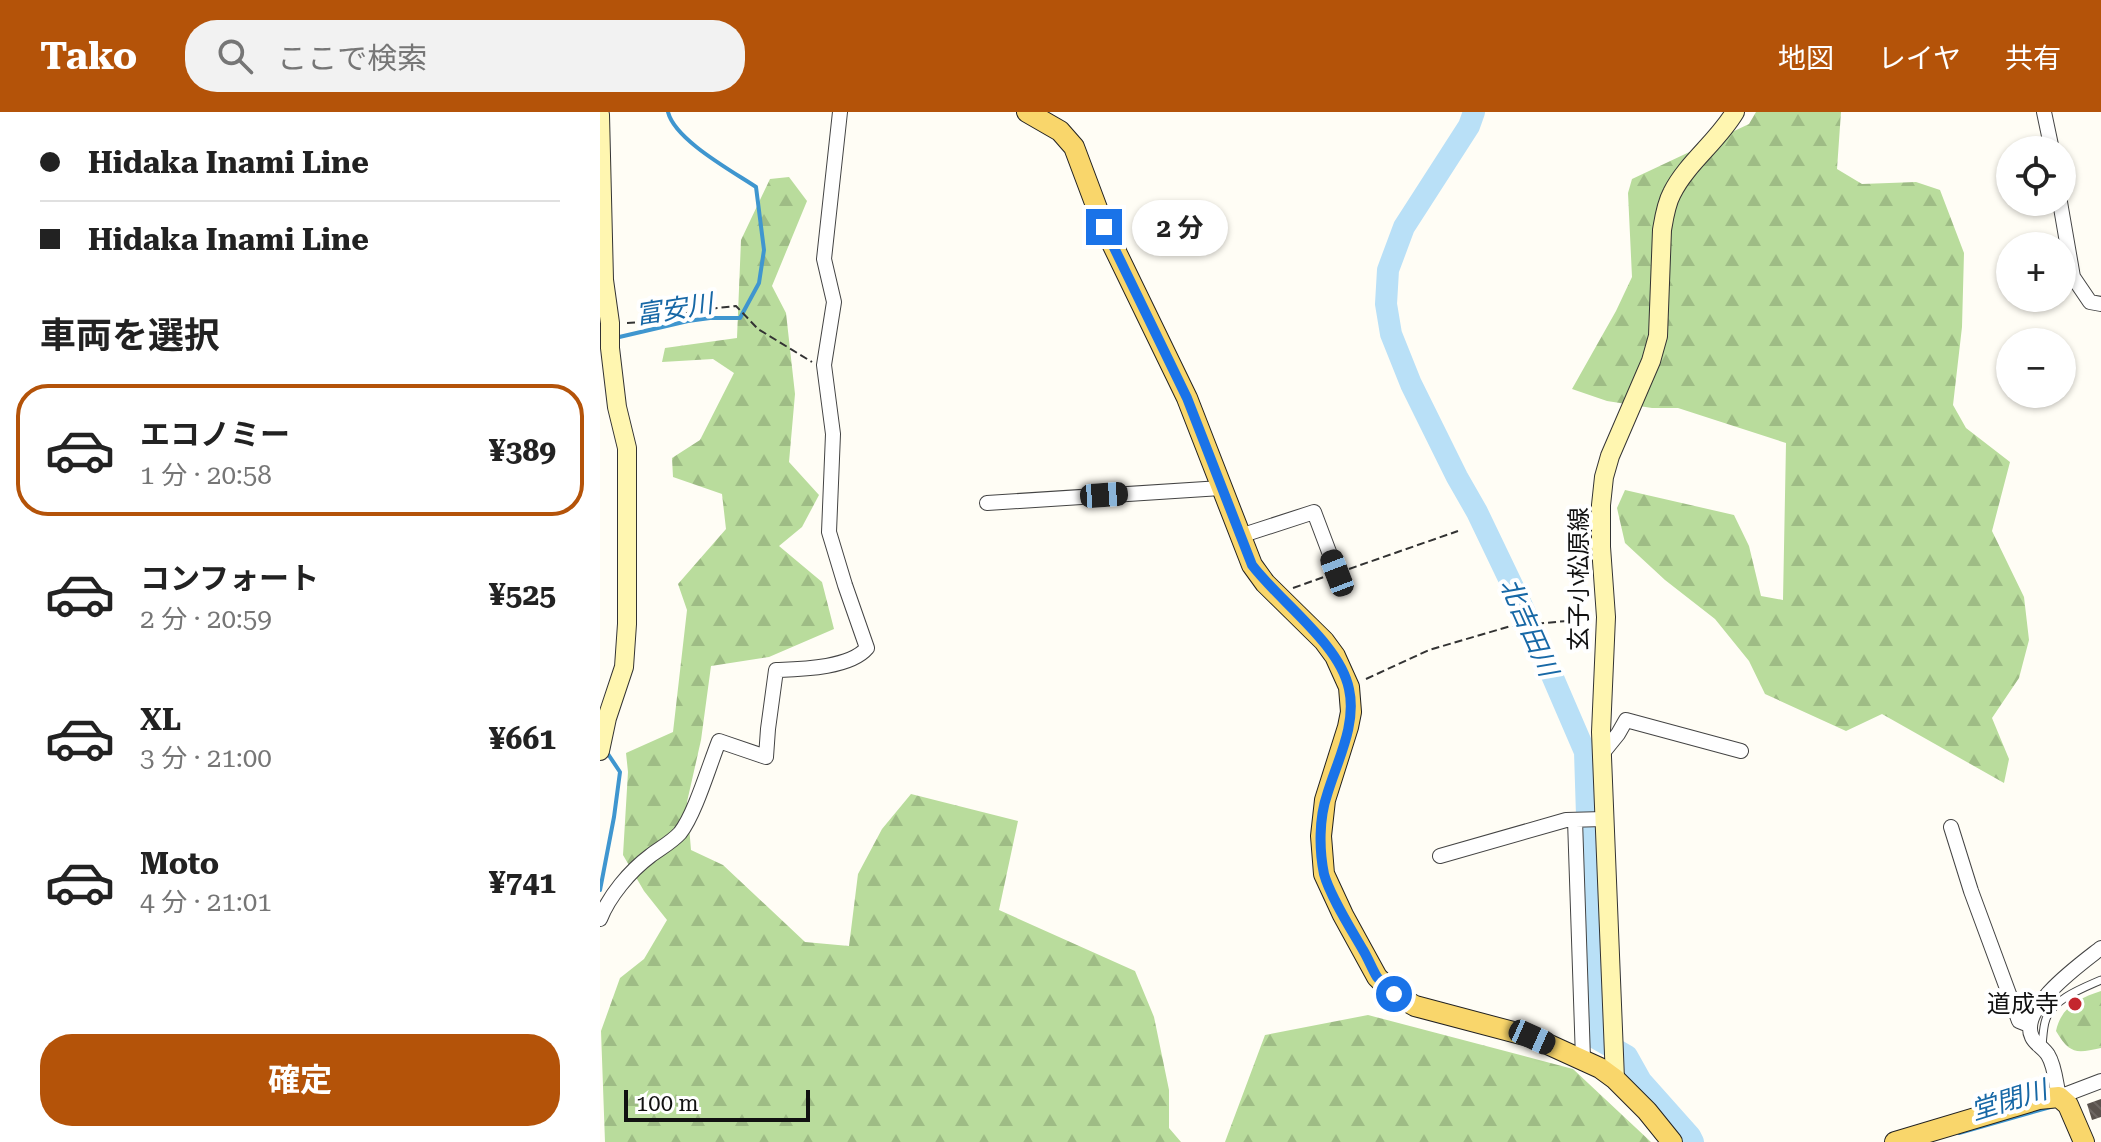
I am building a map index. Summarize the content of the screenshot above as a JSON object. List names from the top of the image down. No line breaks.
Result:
{"streets":{"main road":["玄子小松原線"]},"water":["富安川","北吉田川","堂閉川"],"places":["道成寺"],"scale_bar":"100 m","page":{"header":"Tako","search":"ここで検索","nav":["地図","レイヤ","共有"],"banner":["Hidaka Inami Line","Hidaka Inami Line"],"map_buttons":["+","−"],"bubble":"2 分","heading":"車両を選択","list":[{"name":"エコノミー","note":"1 分 · 20:58","value":"¥389"},{"name":"コンフォート","note":"2 分 · 20:59","value":"¥525"},{"name":"XL","note":"3 分 · 21:00","value":"¥661"},{"name":"Moto","note":"4 分 · 21:01","value":"¥741"}],"buttons":"確定","scale":"100 m"}}
